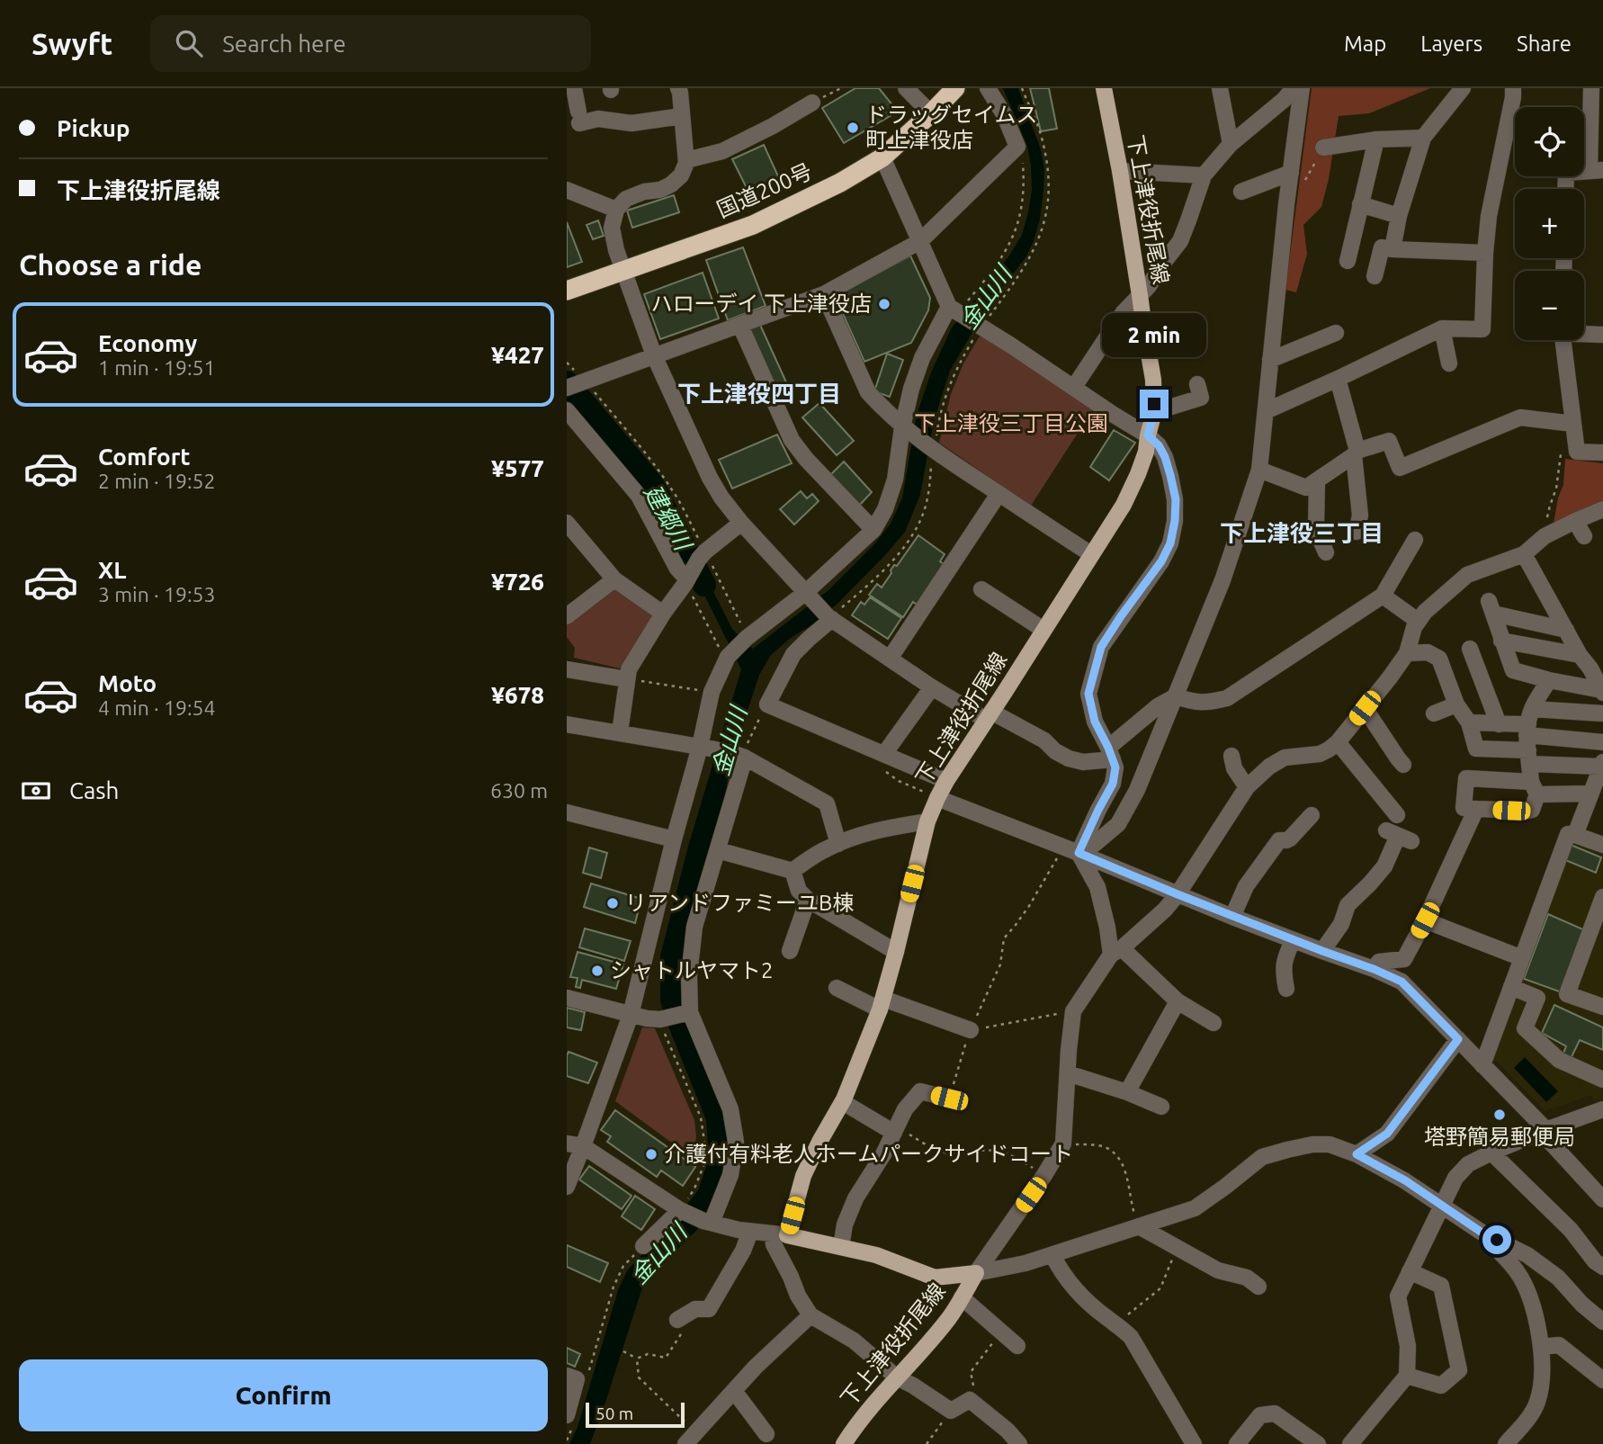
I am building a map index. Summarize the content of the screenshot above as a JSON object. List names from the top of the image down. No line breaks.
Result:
{"streets":{"highway":["国道200号"],"main road":["下上津役折尾線"]},"districts":["下上津役四丁目","下上津役三丁目"],"water":["金山川","建郷川"],"parks":["下上津役三丁目公園"],"places":["ドラッグセイムス 町上津役店","ハローデイ 下上津役店","リアンドファミーユB棟","シャトルヤマト2","塔野簡易郵便局","介護付有料老人ホームパークサイドコート"],"scale_bar":"50 m","page":{"header":"Swyft","search":"Search here","nav":["Map","Layers","Share"],"banner":["Pickup","下上津役折尾線"],"map_buttons":["+","−"],"heading":"Choose a ride","list":[{"name":"Economy","note":"1 min · 19:51","value":"¥427"},{"name":"Comfort","note":"2 min · 19:52","value":"¥577"},{"name":"XL","note":"3 min · 19:53","value":"¥726"},{"name":"Moto","note":"4 min · 19:54","value":"¥678"}],"bubble":"2 min","pay":["Cash","630 m"],"buttons":"Confirm","scale":"50 m"}}
